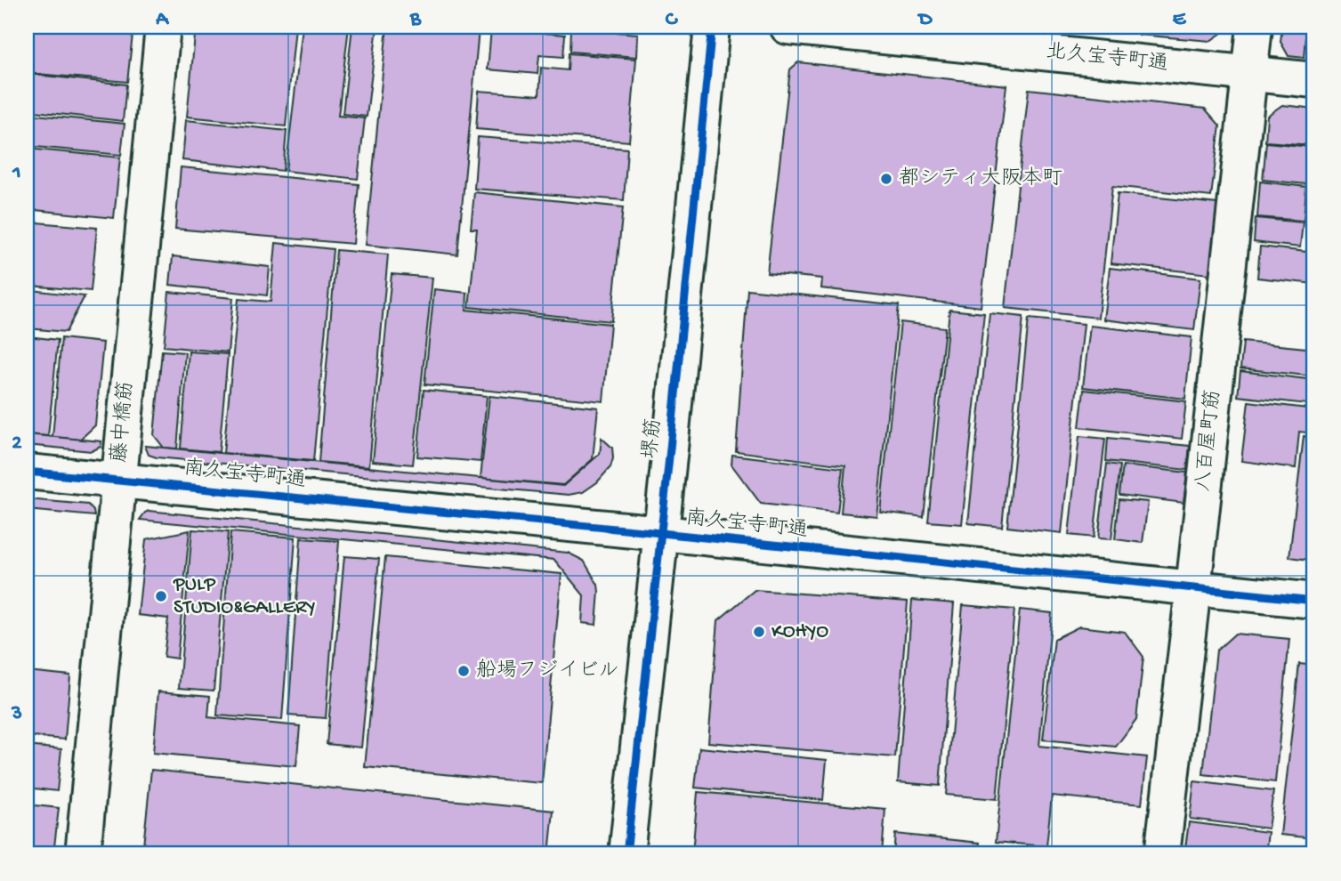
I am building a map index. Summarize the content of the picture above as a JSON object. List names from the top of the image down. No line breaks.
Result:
{"streets":{"street":["北久宝寺町通","藤中橋筋","堺筋","八百屋町筋","南久宝寺町通"]},"crossings":[["北久宝寺町通","八百屋町筋"],["藤中橋筋","南久宝寺町通"],["堺筋","南久宝寺町通"],["八百屋町筋","南久宝寺町通"]],"places":["都シティ大阪本町","PULP STUDIO&GALLERY","KOHYO","船場フジイビル"],"grid":{"columns":["A","B","C","D","E"],"rows":["1","2","3"]}}
